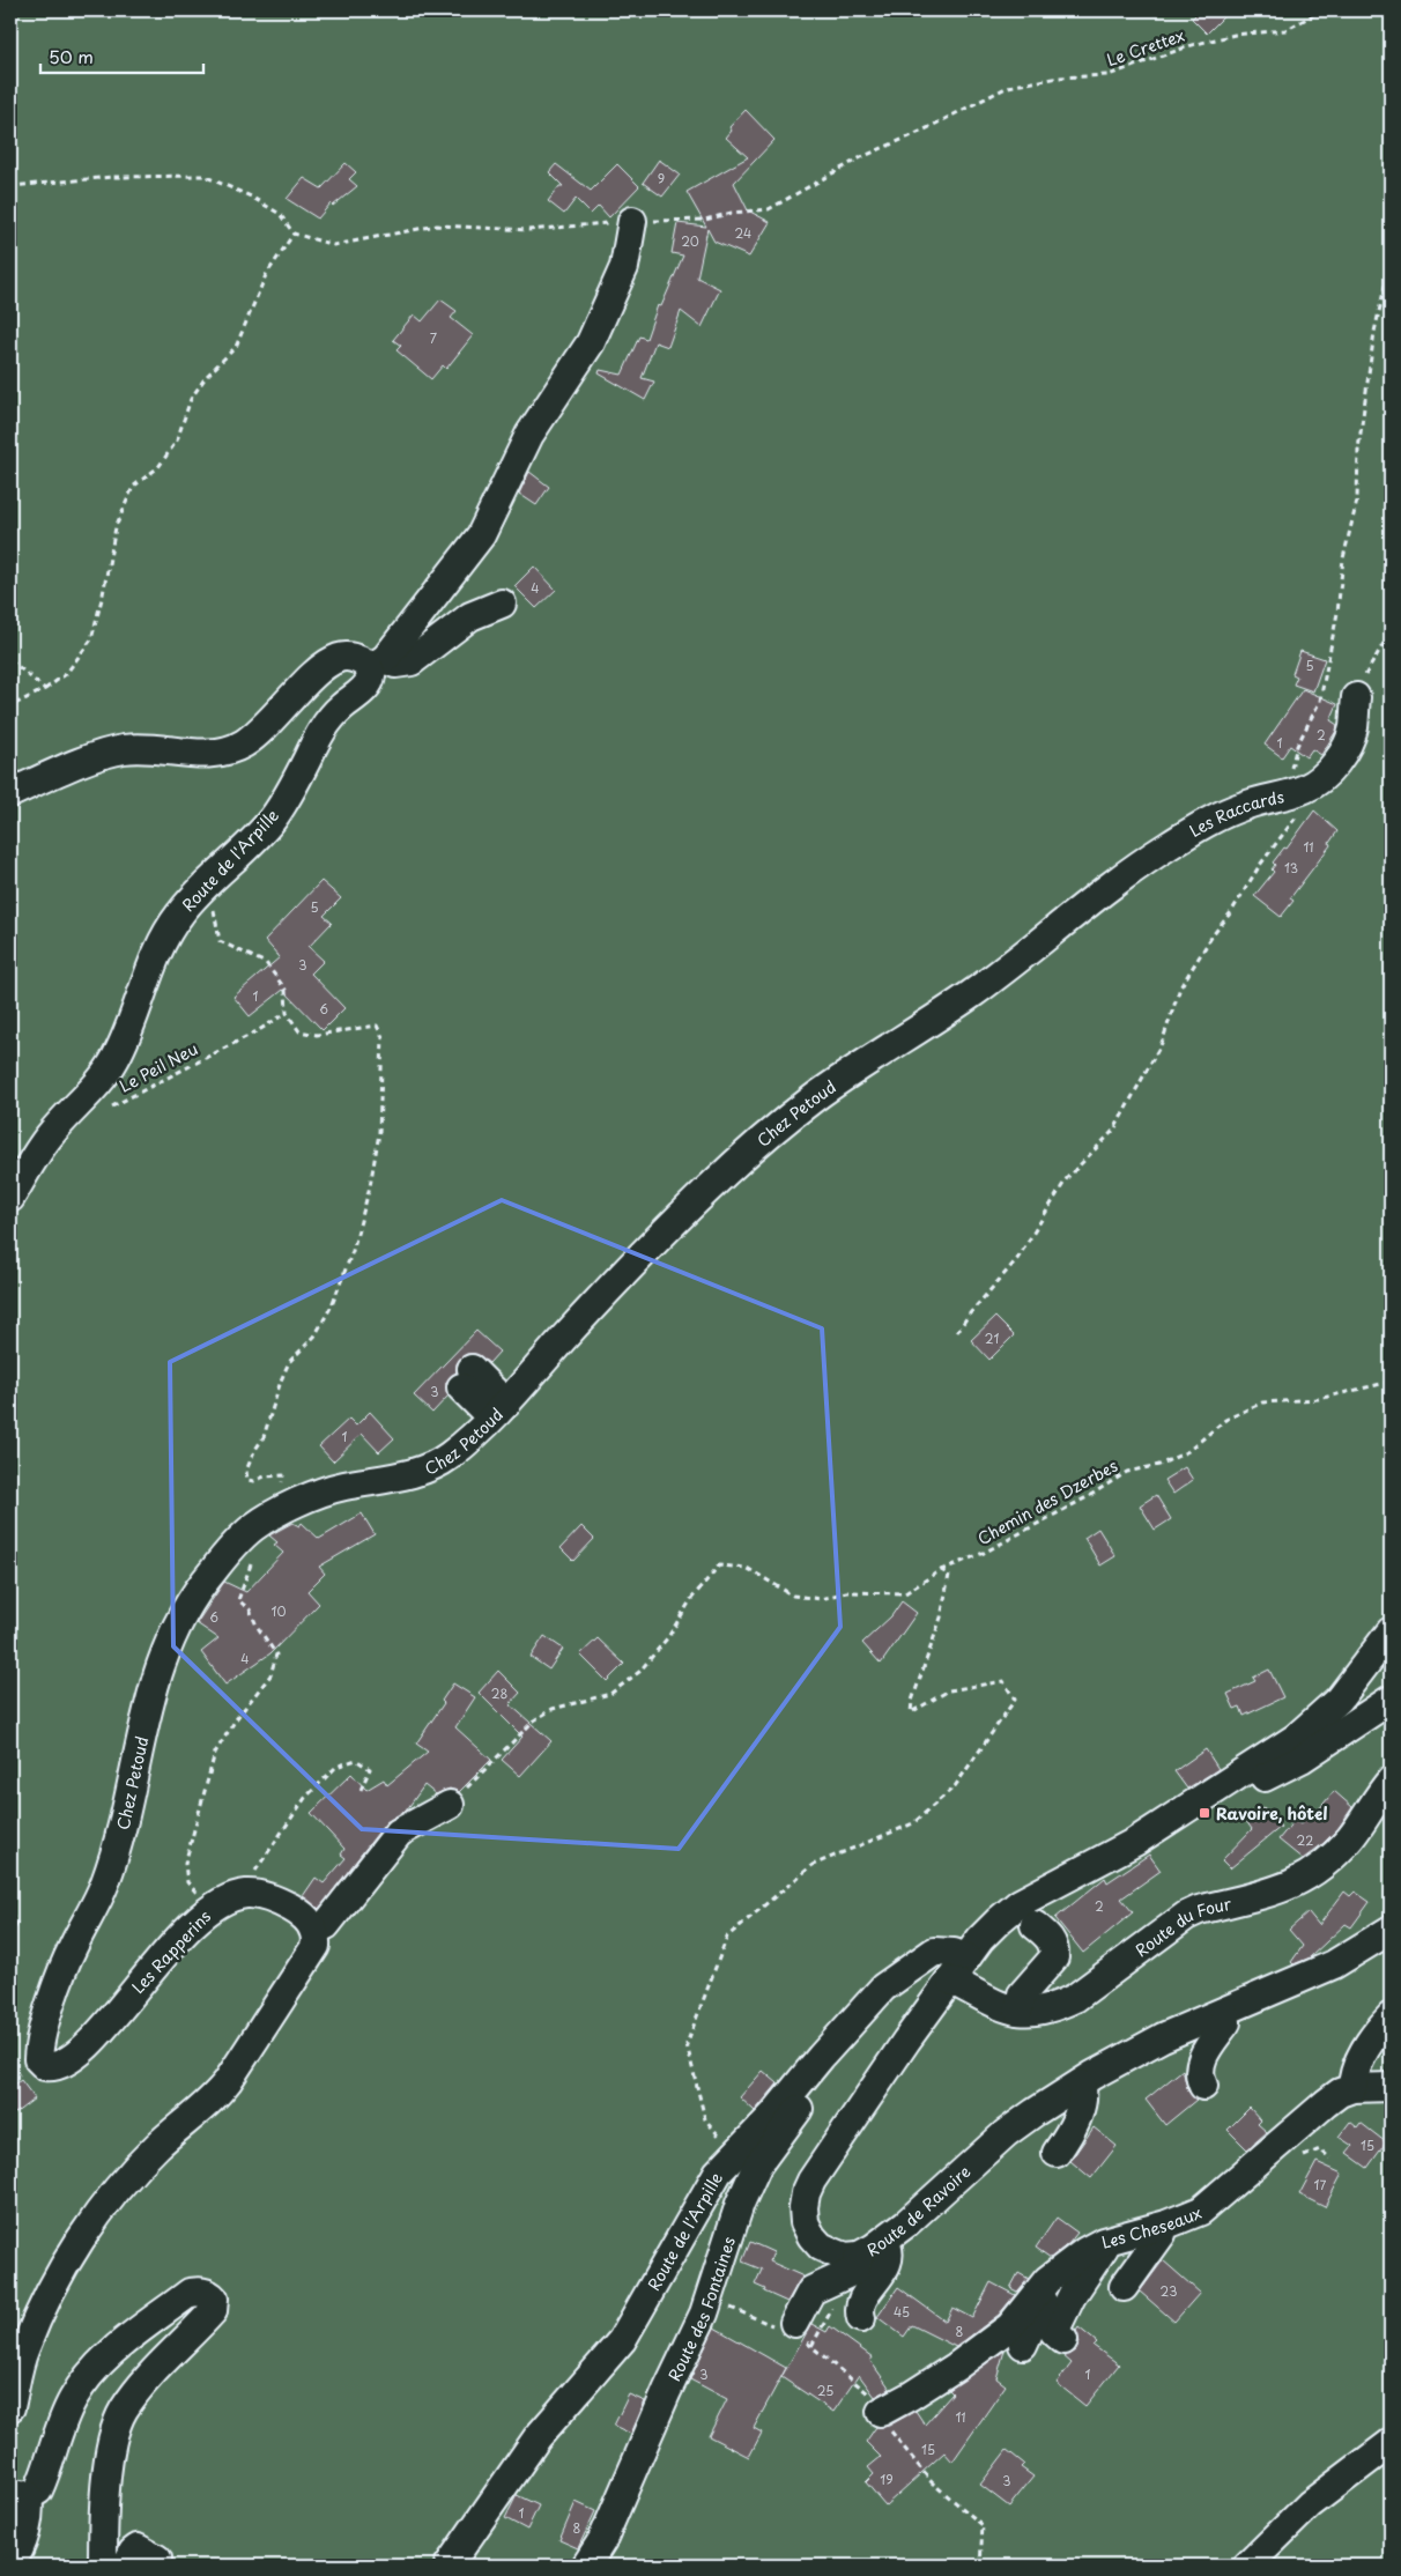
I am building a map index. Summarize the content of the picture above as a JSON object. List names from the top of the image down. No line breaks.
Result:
{"streets":{"street":["Les Raccards","Route de l'Arpille","Chez Petoud","Route du Four","Les Rapperins","Route de Ravoire","Les Cheseaux","Route des Fontaines"],"path":["Le Crettex","Le Peil Neu","Chemin des Dzerbes"]},"crossings":[["Le Crettex","Route de l'Arpille"],["Les Raccards","Chez Petoud"],["Route de l'Arpille","Route de Ravoire"],["Route de l'Arpille","Route des Fontaines"],["Chez Petoud","Les Rapperins"],["Route du Four","Route de Ravoire"]],"places":{"transit":["Ravoire, hôtel"]},"house_numbers":["9","24","20","7","4","5","2","1","11","13","5","3","1","6","21","3","1","10","6","4","28","22","2","15","17","23","45","8","3","1","25","11","15","19","3","1","8"],"scale_bar":"50 m"}
